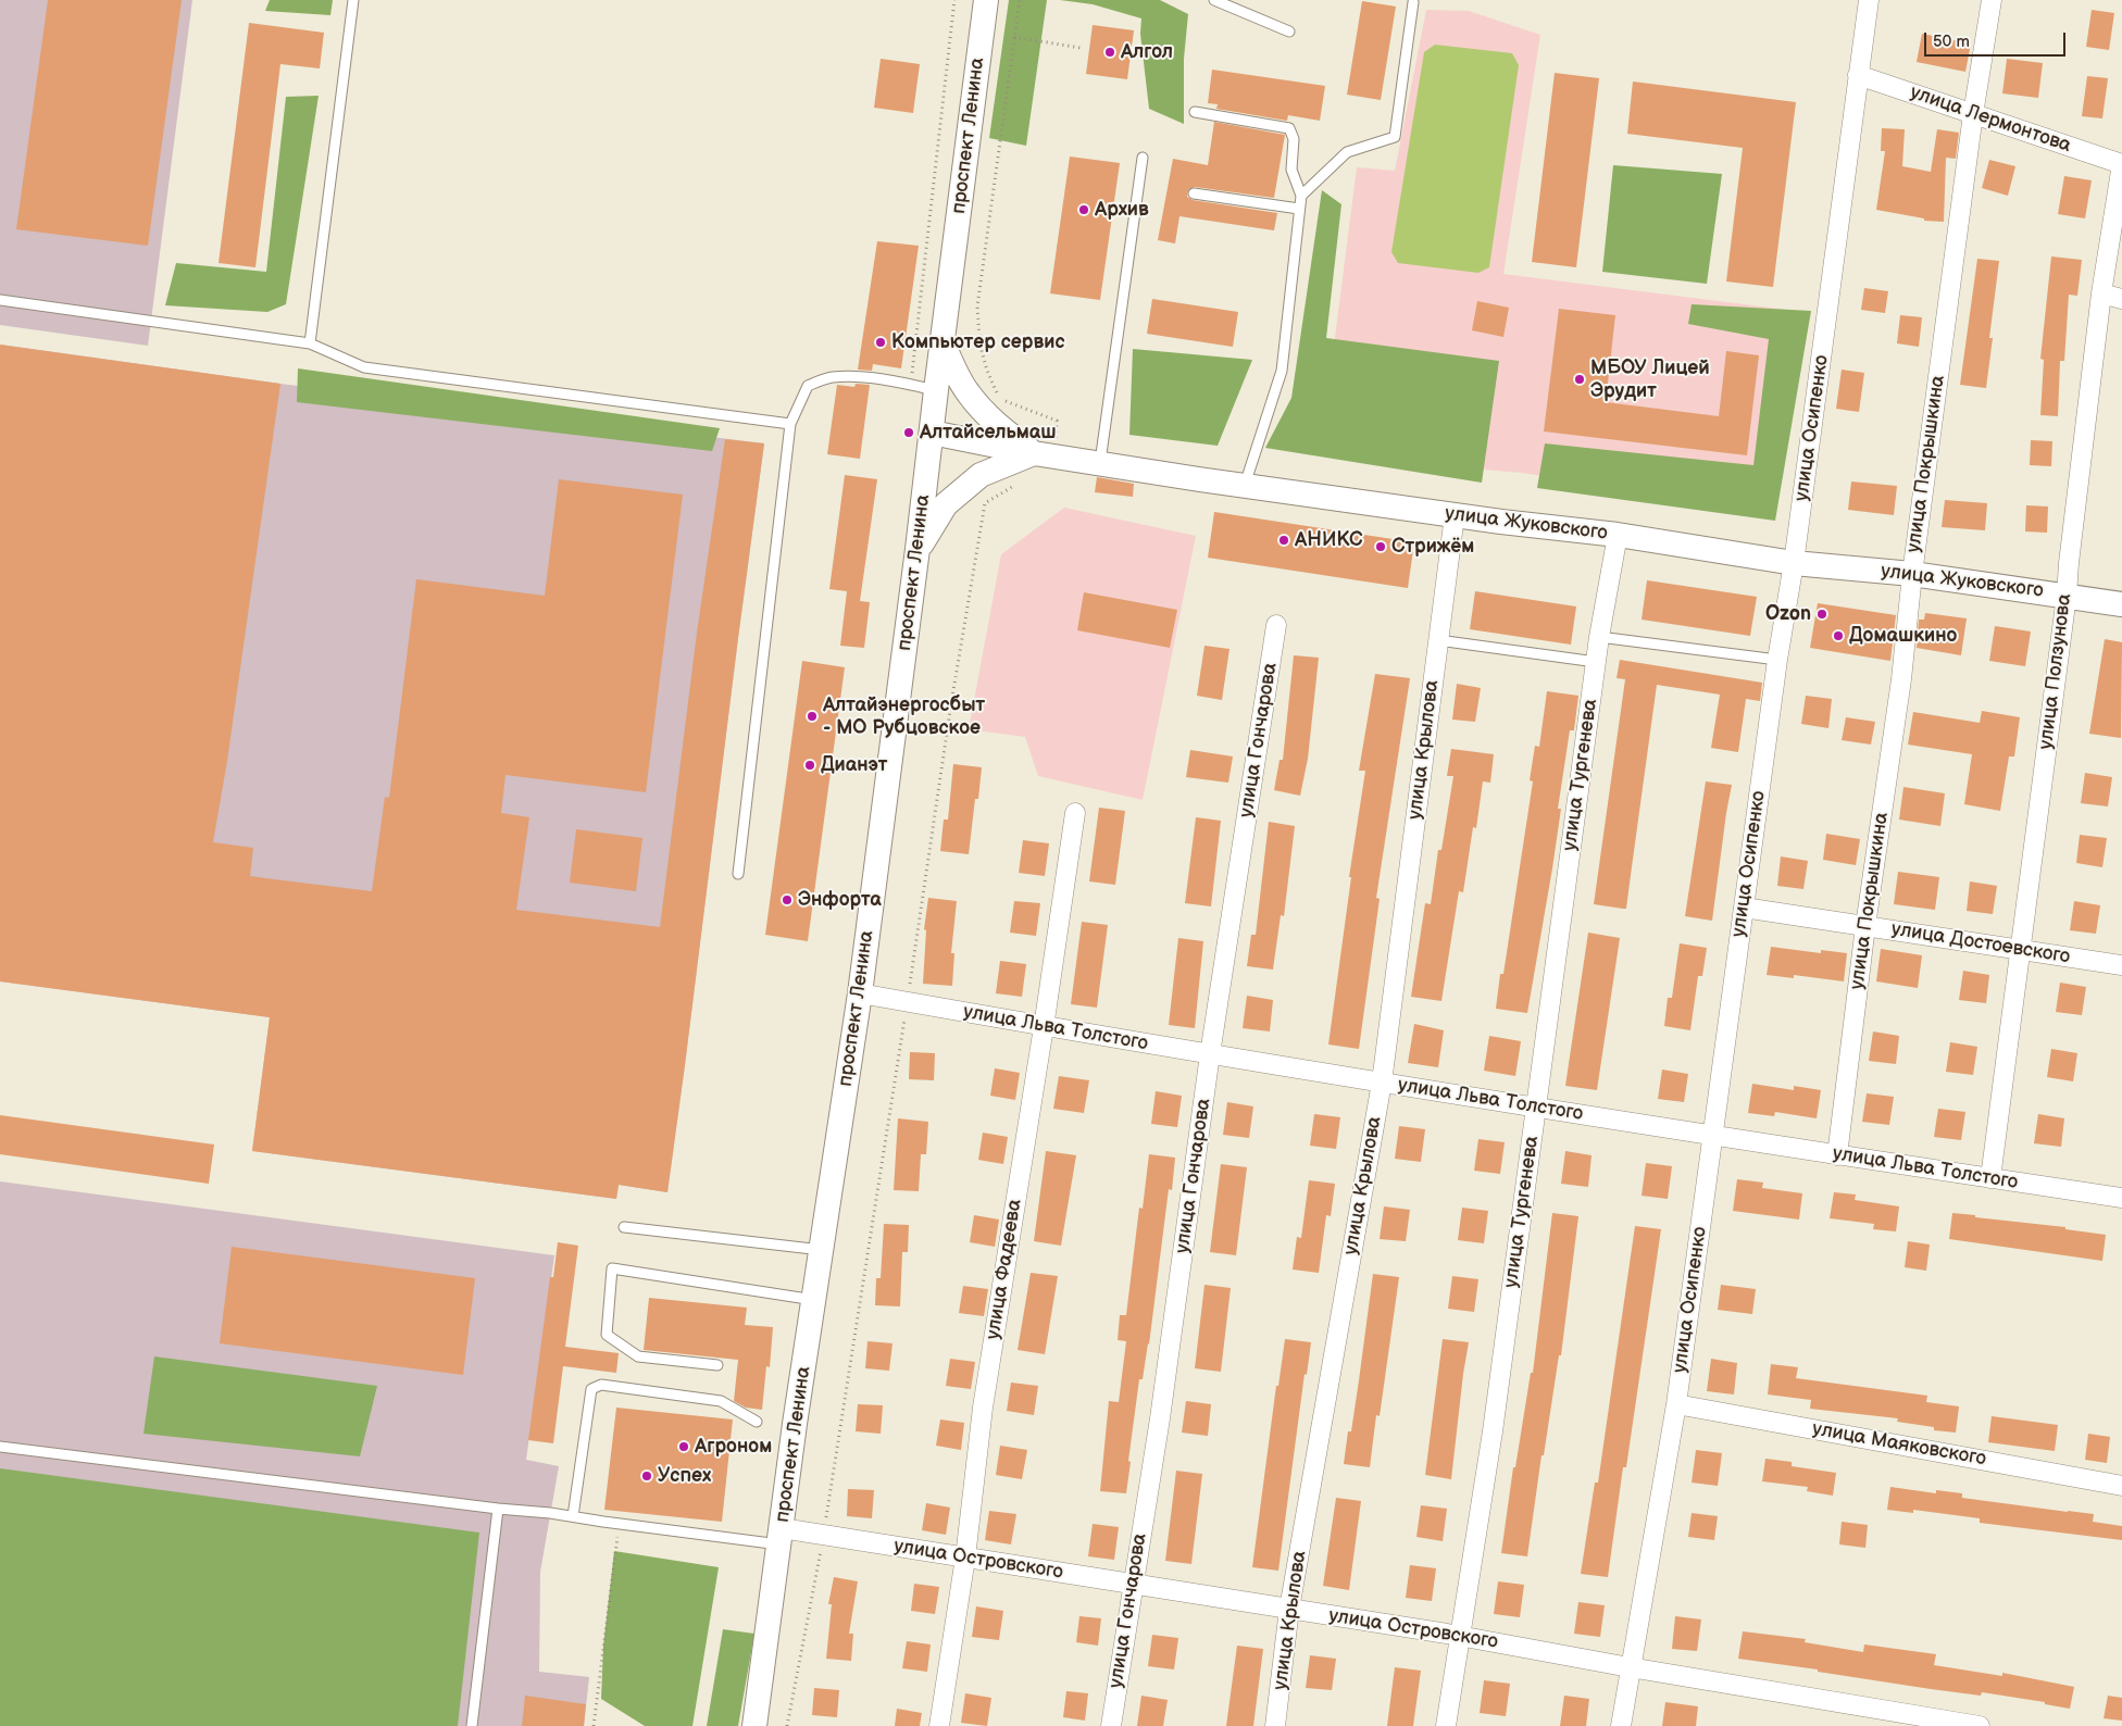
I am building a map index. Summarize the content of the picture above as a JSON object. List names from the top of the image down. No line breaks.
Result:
{"streets":{"street":["улица Лермонтова","проспект Ленина","улица Осипенко","улица Покрышкина","улица Жуковского","улица Ползунова","улица Гончарова","улица Крылова","улица Тургенева","улица Достоевского","улица Льва Толстого","улица Фадеева","улица Маяковского","улица Островского"]},"crossings":[["улица Лермонтова","улица Осипенко"],["улица Лермонтова","улица Покрышкина"],["улица Лермонтова","улица Ползунова"],["проспект Ленина","улица Жуковского"],["проспект Ленина","улица Льва Толстого"],["проспект Ленина","улица Островского"],["улица Осипенко","улица Жуковского"],["улица Осипенко","улица Достоевского"],["улица Осипенко","улица Льва Толстого"],["улица Осипенко","улица Маяковского"],["улица Осипенко","улица Островского"],["улица Покрышкина","улица Жуковского"],["улица Покрышкина","улица Достоевского"],["улица Покрышкина","улица Льва Толстого"],["улица Жуковского","улица Ползунова"],["улица Жуковского","улица Крылова"],["улица Жуковского","улица Тургенева"],["улица Ползунова","улица Достоевского"],["улица Ползунова","улица Льва Толстого"],["улица Гончарова","улица Льва Толстого"],["улица Гончарова","улица Островского"],["улица Крылова","улица Льва Толстого"],["улица Крылова","улица Островского"],["улица Тургенева","улица Льва Толстого"],["улица Тургенева","улица Островского"],["улица Льва Толстого","улица Фадеева"],["улица Фадеева","улица Островского"]],"places":["Алгол","Архив","Компьютер сервис","МБОУ Лицей Эрудит","Алтайсельмаш","АНИКС","Стрижём","Ozon","Домашкино","Алтайэнергосбыт - МО Рубцовское","Дианэт","Энфорта","Агроном","Успех"],"scale_bar":"50 m"}
